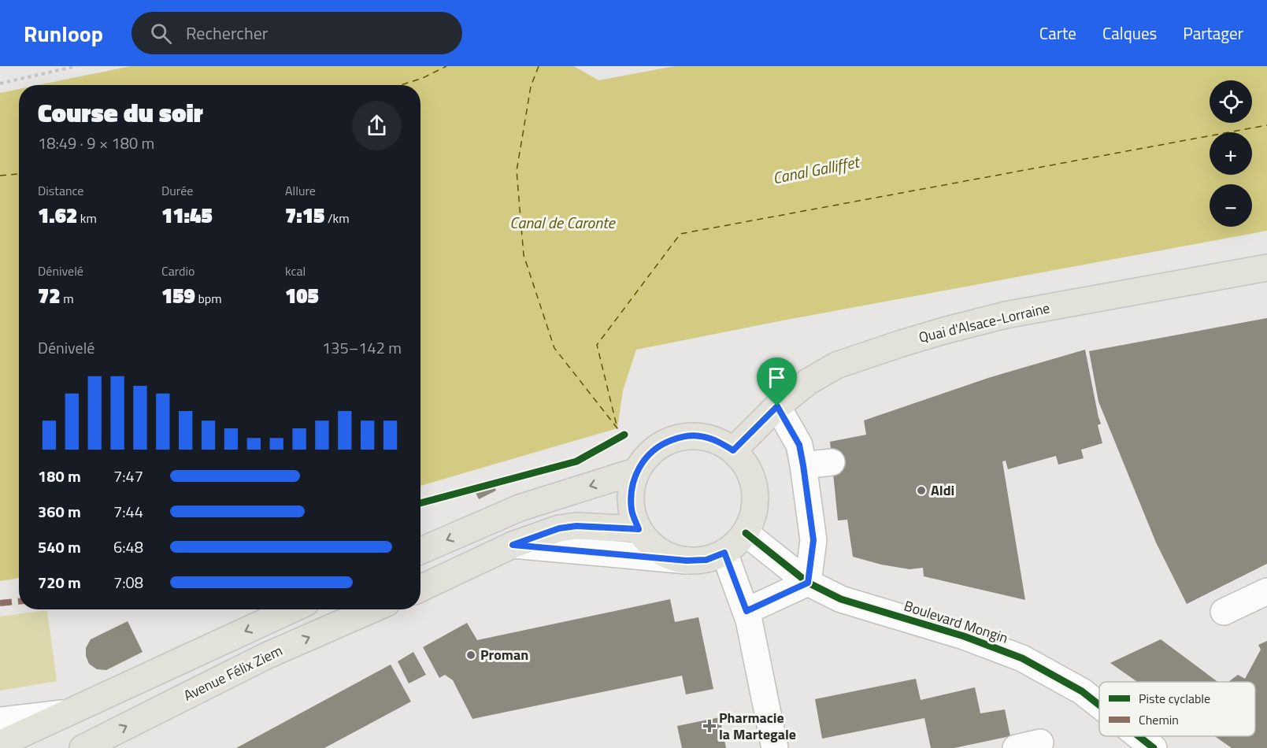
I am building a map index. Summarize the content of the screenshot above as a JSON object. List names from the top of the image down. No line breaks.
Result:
{"streets":{"main road":["Quai d'Alsace-Lorraine","Avenue Félix Ziem"],"street":["Boulevard Mongin"]},"crossings":[["Quai d'Alsace-Lorraine","Boulevard Mongin"]],"water":["Canal Galliffet","Canal de Caronte"],"places":{"other":["Aldi","Proman"],"health":["Pharmacie la Martegale"]},"legend":["Piste cyclable","Chemin"],"page":{"header":"Runloop","search":"Rechercher","nav":["Carte","Calques","Partager"],"map_buttons":["+","−"],"heading":["Course du soir","18:49 · 9 × 180 m"],"stats":[["Distance","1.62 km"],["Durée","11:45"],["Allure","7:15 /km"],["Dénivelé","72 m"],["Cardio","159 bpm"],["kcal","105"]],"chart":["Dénivelé","135–142 m"],"list":[{"name":"180 m","note":"7:47"},{"name":"360 m","note":"7:44"},{"name":"540 m","note":"6:48"},{"name":"720 m","note":"7:08"}]}}
